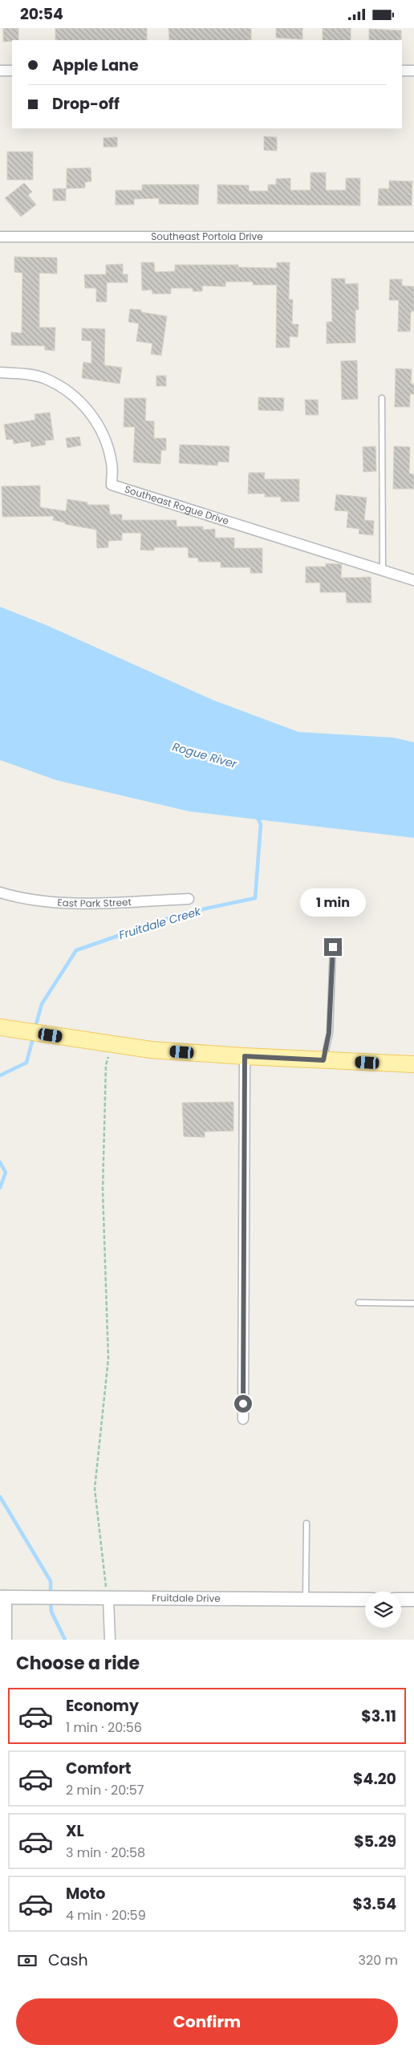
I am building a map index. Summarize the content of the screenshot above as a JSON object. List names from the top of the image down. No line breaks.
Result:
{"streets":{"street":["Southeast Portola Drive","Southeast Rogue Drive","East Park Street","Fruitdale Drive"]},"water":["Rogue River","Fruitdale Creek"],"page":{"status":"20:54","banner":["Apple Lane","Drop-off"],"bubble":"1 min","heading":"Choose a ride","list":[{"name":"Economy","note":"1 min · 20:56","value":"$3.11"},{"name":"Comfort","note":"2 min · 20:57","value":"$4.20"},{"name":"XL","note":"3 min · 20:58","value":"$5.29"},{"name":"Moto","note":"4 min · 20:59","value":"$3.54"}],"pay":["Cash","320 m"],"buttons":"Confirm"}}
